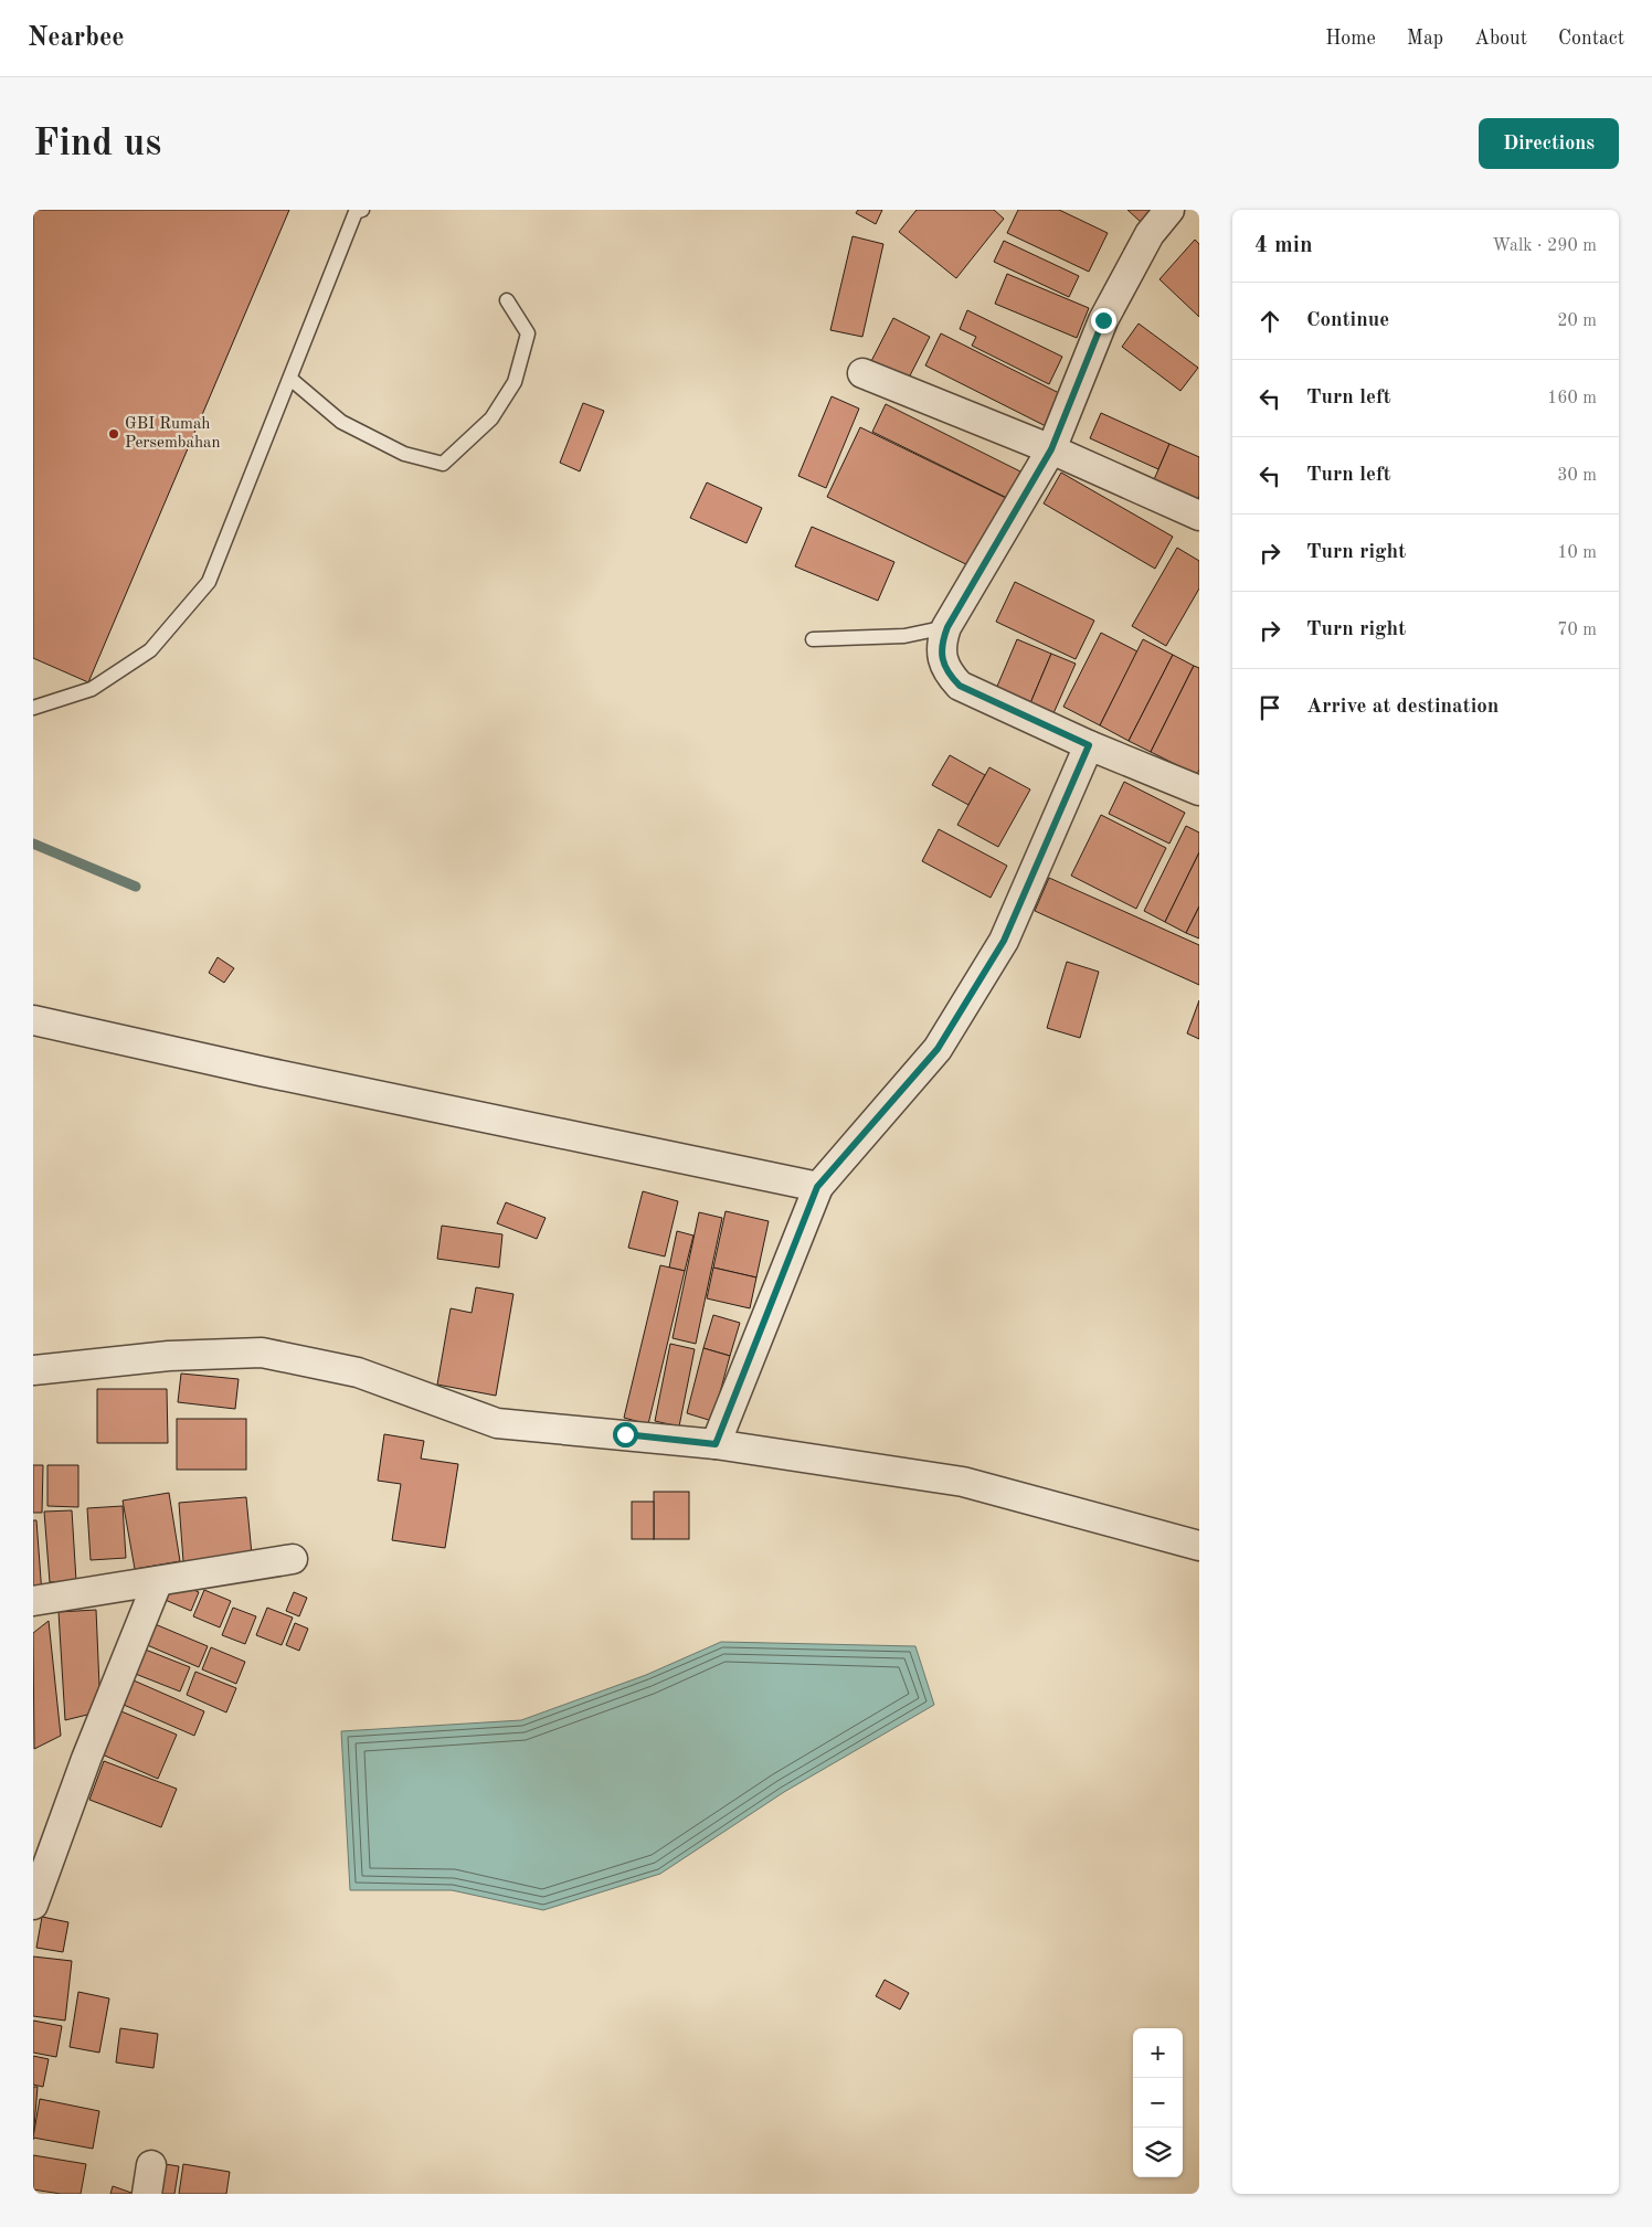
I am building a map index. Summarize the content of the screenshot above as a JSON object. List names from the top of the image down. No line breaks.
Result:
{"places":["GBI Rumah Persembahan"],"page":{"header":"Nearbee","nav":["Home","Map","About","Contact"],"buttons":"Directions","title":"Find us","heading":["4 min","Walk · 290 m"],"list":[["Continue","20 m"],["Turn left","160 m"],["Turn left","30 m"],["Turn right","10 m"],["Turn right","70 m"],"Arrive at destination"],"map_buttons":["+","−"]}}
